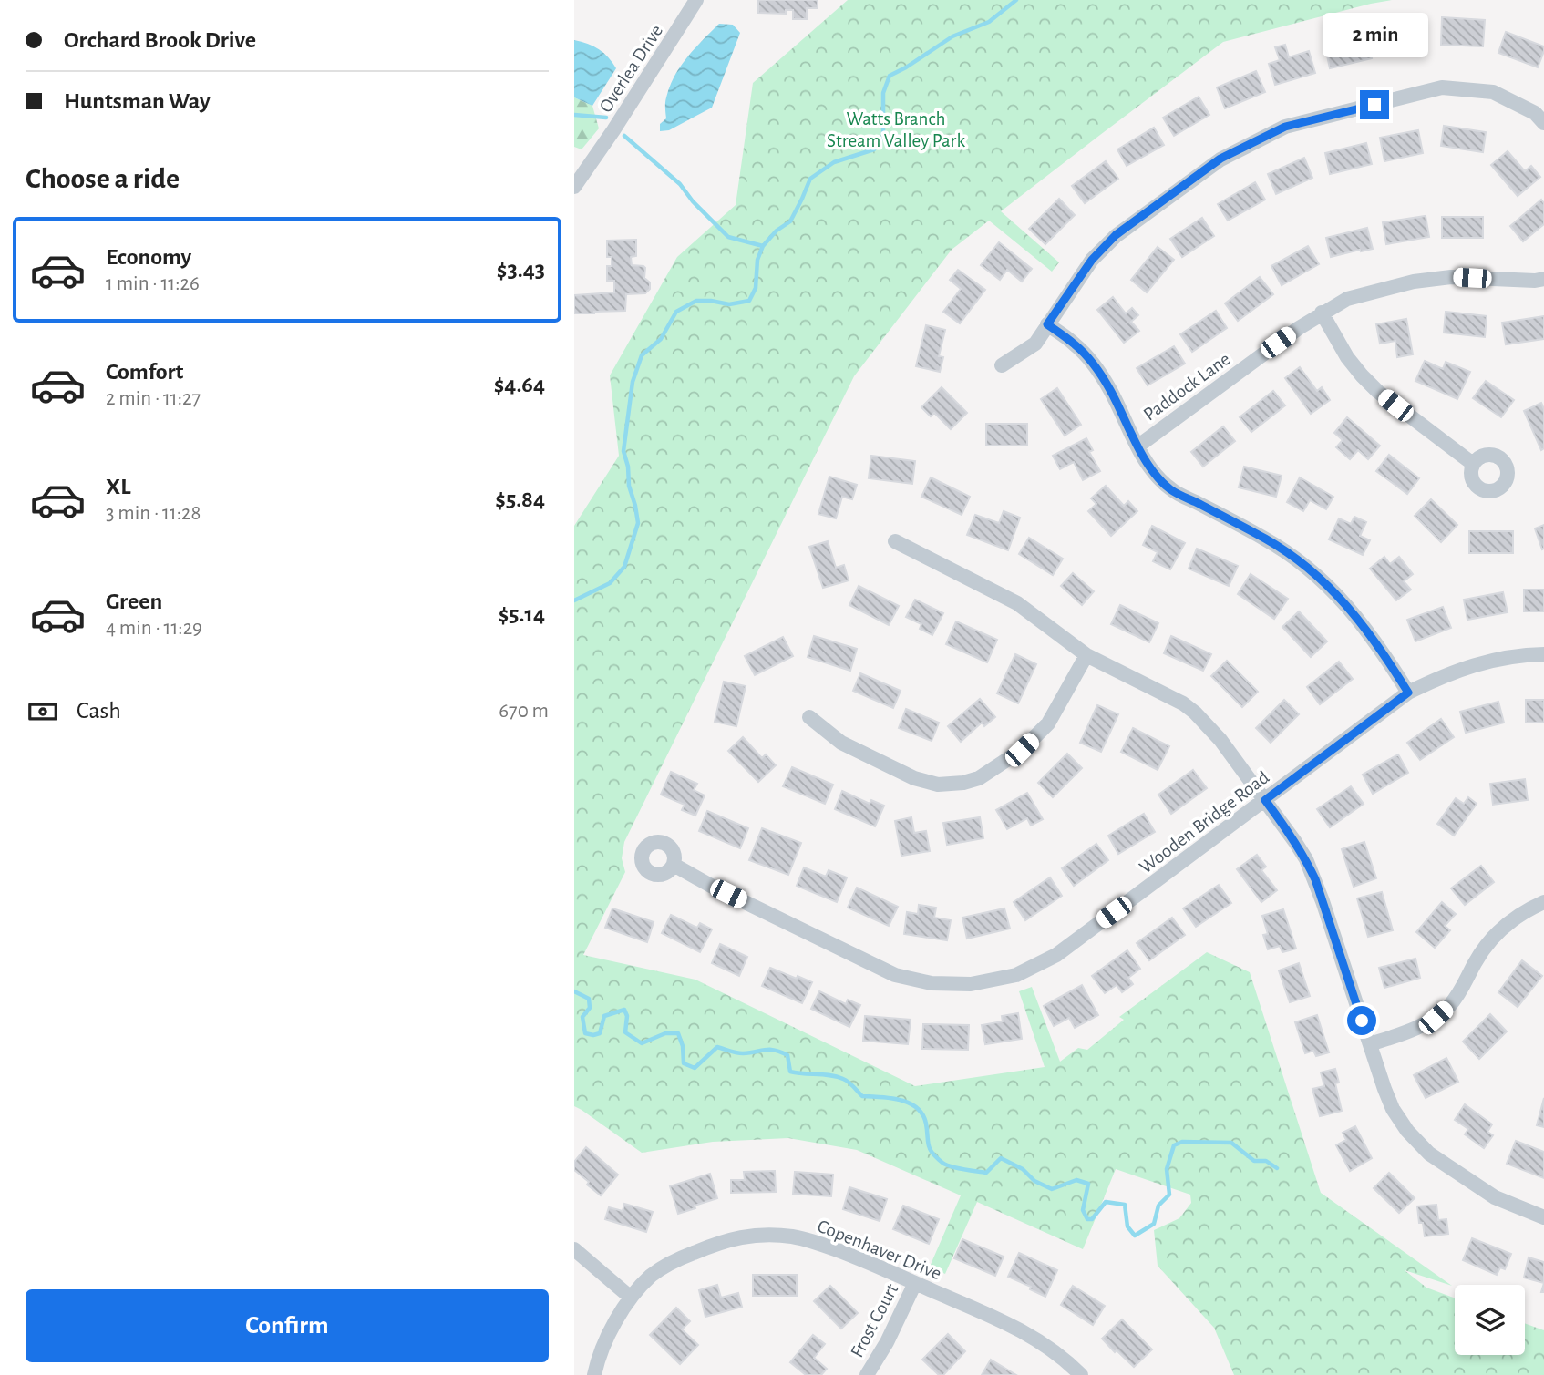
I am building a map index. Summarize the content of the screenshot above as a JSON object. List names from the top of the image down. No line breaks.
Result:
{"streets":{"street":["Overlea Drive","Paddock Lane","Wooden Bridge Road","Copenhaver Drive","Frost Court"]},"crossings":[["Copenhaver Drive","Frost Court"]],"parks":["Watts Branch Stream Valley Park"],"page":{"banner":["Orchard Brook Drive","Huntsman Way"],"bubble":"2 min","heading":"Choose a ride","list":[{"name":"Economy","note":"1 min · 11:26","value":"$3.43"},{"name":"Comfort","note":"2 min · 11:27","value":"$4.64"},{"name":"XL","note":"3 min · 11:28","value":"$5.84"},{"name":"Green","note":"4 min · 11:29","value":"$5.14"}],"pay":["Cash","670 m"],"buttons":"Confirm"}}
